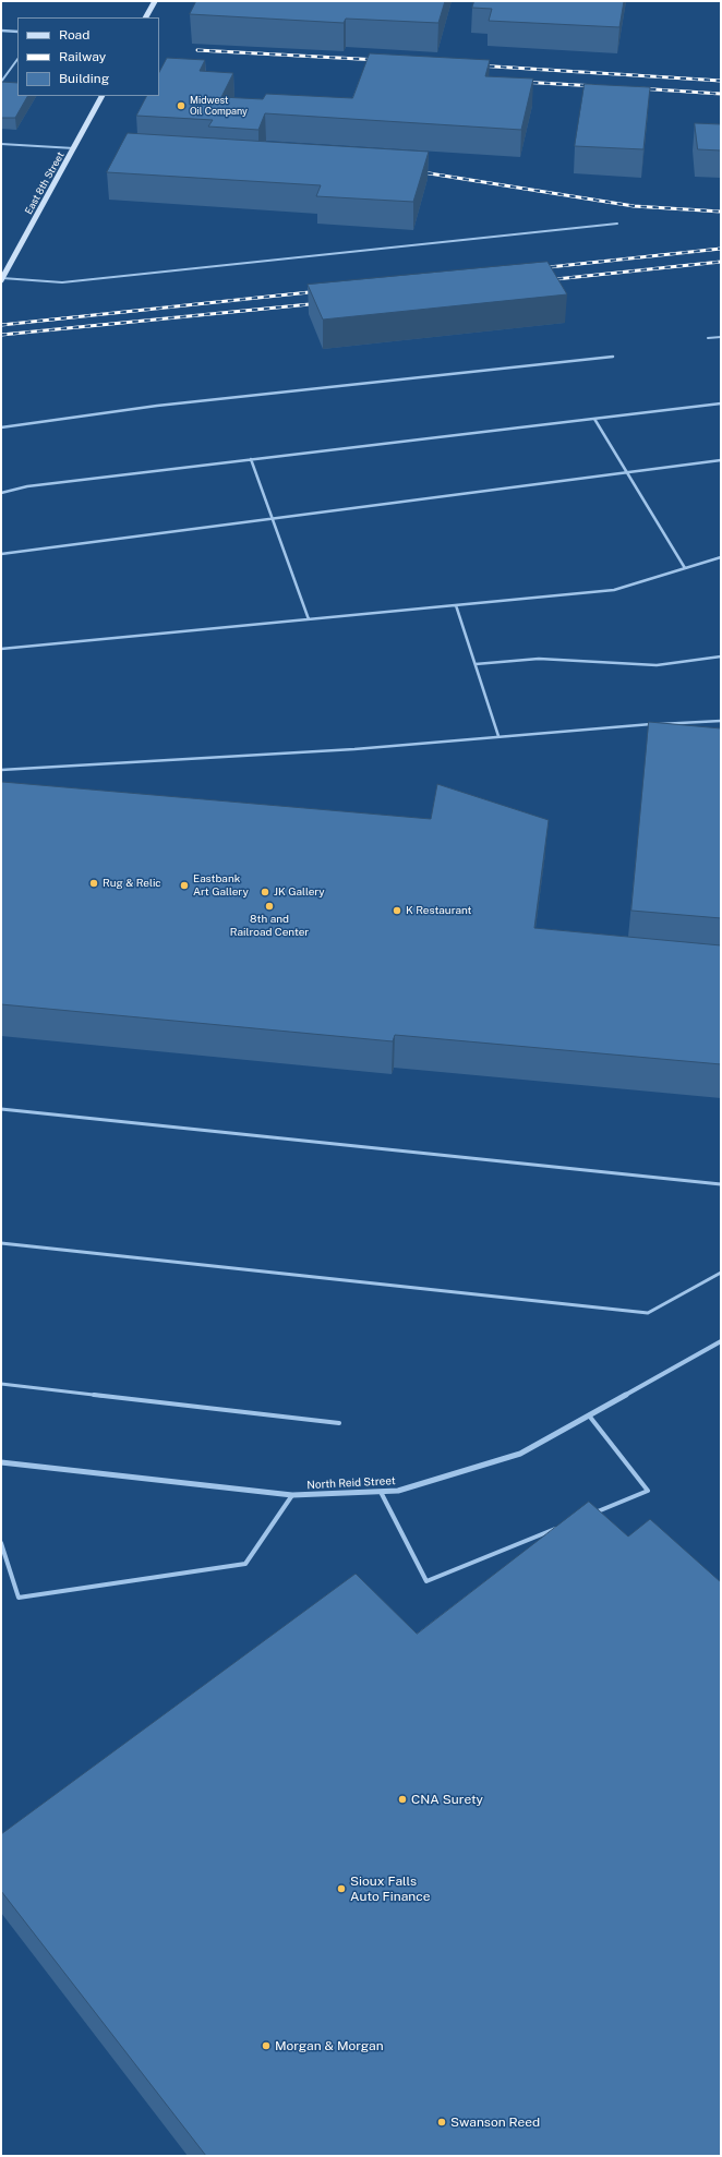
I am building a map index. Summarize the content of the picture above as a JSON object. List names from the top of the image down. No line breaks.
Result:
{"streets":{"main road":["East 8th Street"],"street":["North Reid Street"]},"places":["Midwest Oil Company","Rug & Relic","Eastbank Art Gallery","JK Gallery","8th and Railroad Center","K Restaurant","CNA Surety","Sioux Falls Auto Finance","Morgan & Morgan","Swanson Reed"],"legend":["Road","Railway","Building"]}
